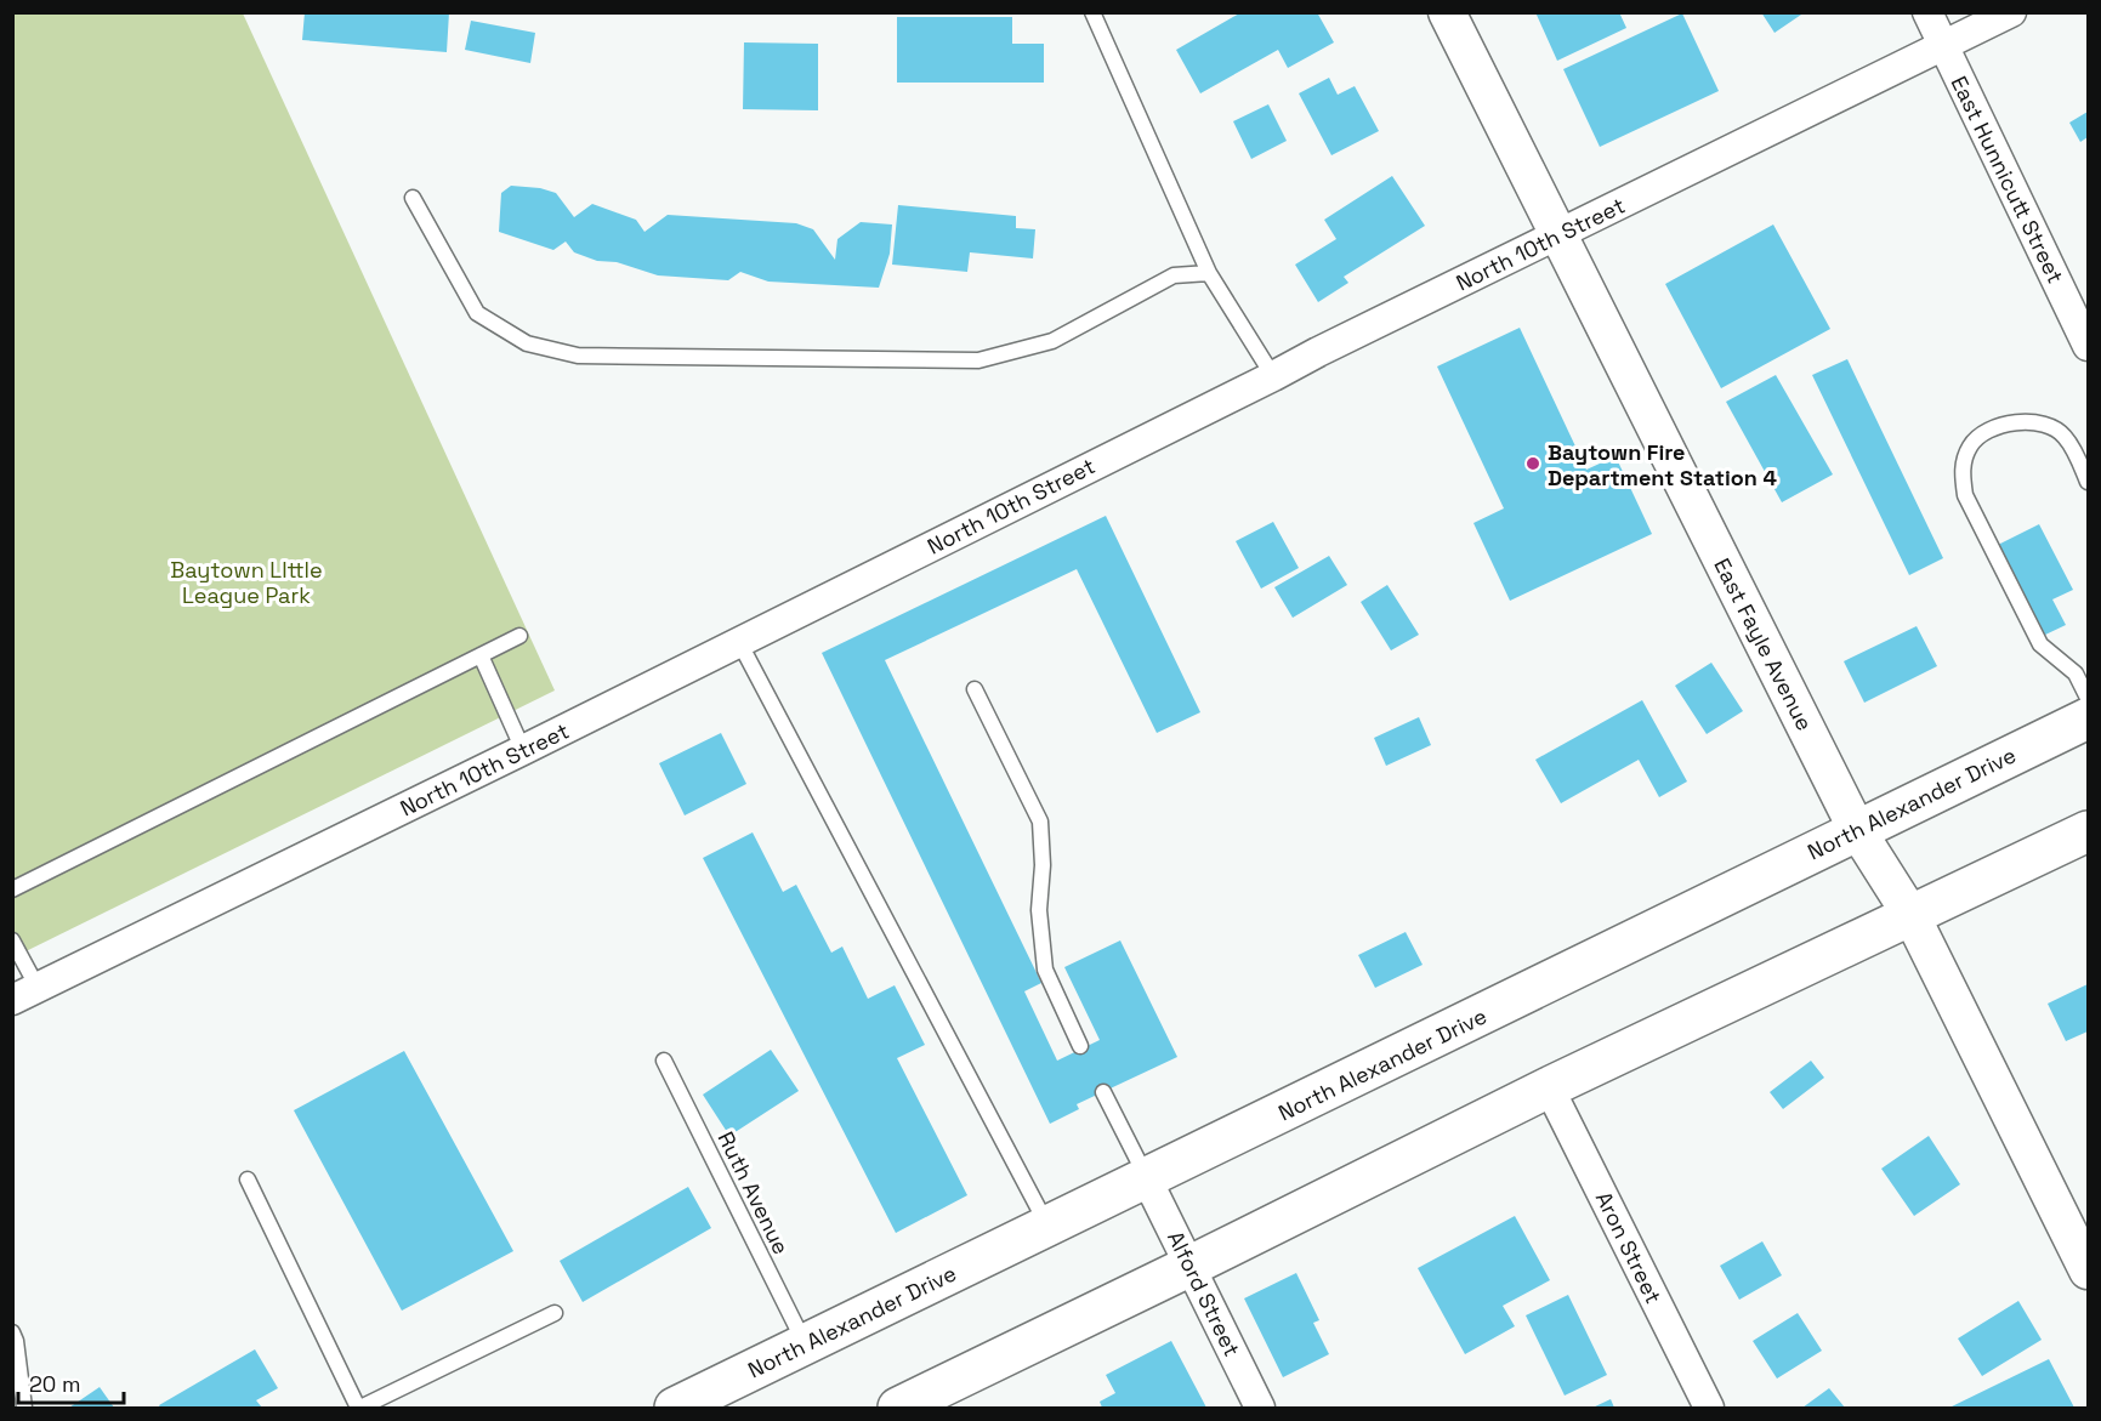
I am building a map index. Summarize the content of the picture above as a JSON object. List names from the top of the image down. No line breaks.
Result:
{"streets":{"main road":["North Alexander Drive"],"street":["East Hunnicutt Street","North 10th Street","East Fayle Avenue","Aron Street","Alford Street"],"lane":["Ruth Avenue"]},"crossings":[["East Hunnicutt Street","North 10th Street"],["North 10th Street","East Fayle Avenue"],["East Fayle Avenue","North Alexander Drive"],["North Alexander Drive","Ruth Avenue"],["North Alexander Drive","Alford Street"]],"parks":["Baytown LIttle League Park"],"places":["Baytown Fire Department Station 4"],"scale_bar":"20 m"}
